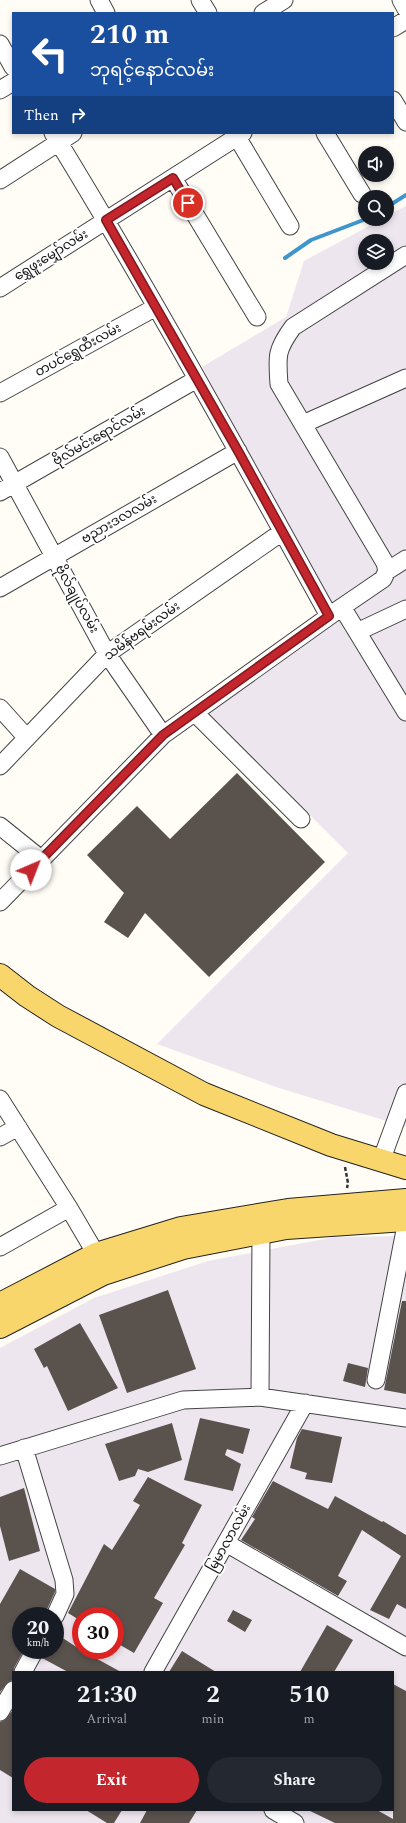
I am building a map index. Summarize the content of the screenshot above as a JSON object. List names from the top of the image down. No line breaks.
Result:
{"streets":{"street":["ရွှေဖူးမျှော်လမ်း","တပင်ရွှေထီးလမ်း","ဗိုလ်မင်းရောင်လမ်း","ဗညားဒလလမ်း","ဗိုလ်ချုပ်လမ်း","သမိန်ဗရမ်းလမ်း","မြမာလာလမ်း"]},"crossings":[["ဗိုလ်မင်းရောင်လမ်း","ဗိုလ်ချုပ်လမ်း"],["ဗညားဒလလမ်း","ဗိုလ်ချုပ်လမ်း"],["ဗိုလ်ချုပ်လမ်း","သမိန်ဗရမ်းလမ်း"]],"page":{"turn":["210 m","ဘုရင့်နောင်လမ်း"],"then":"Then","speed":"20 km/h","limit":"30","eta":["21:30","Arrival","2","min","510","m"],"buttons":["Exit","Share"]}}
